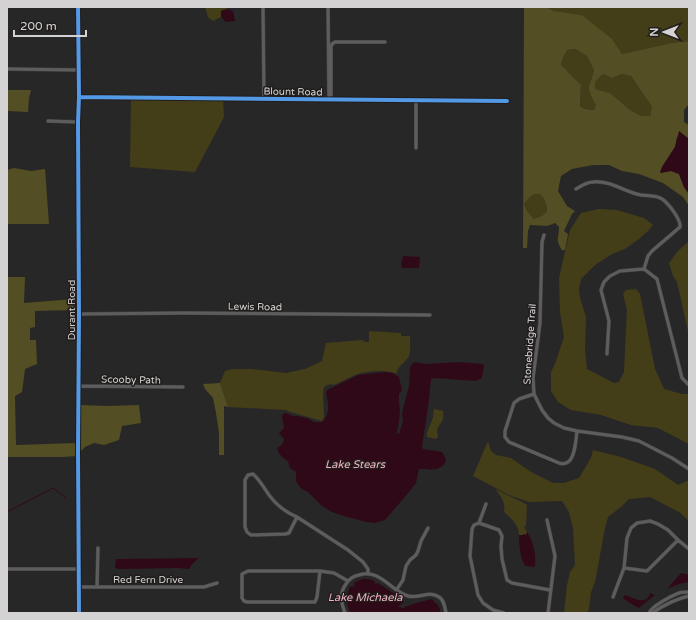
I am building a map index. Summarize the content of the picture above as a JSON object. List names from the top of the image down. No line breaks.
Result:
{"streets":{"street":["Blount Road","Lewis Road","Durant Road","Stonebridge Trail","Scooby Path","Red Fern Drive"]},"crossings":[["Blount Road","Durant Road"],["Lewis Road","Durant Road"],["Durant Road","Scooby Path"],["Durant Road","Red Fern Drive"]],"water":["Lake Stears","Lake Michaela"],"scale_bar":"200 m","north":"left"}
